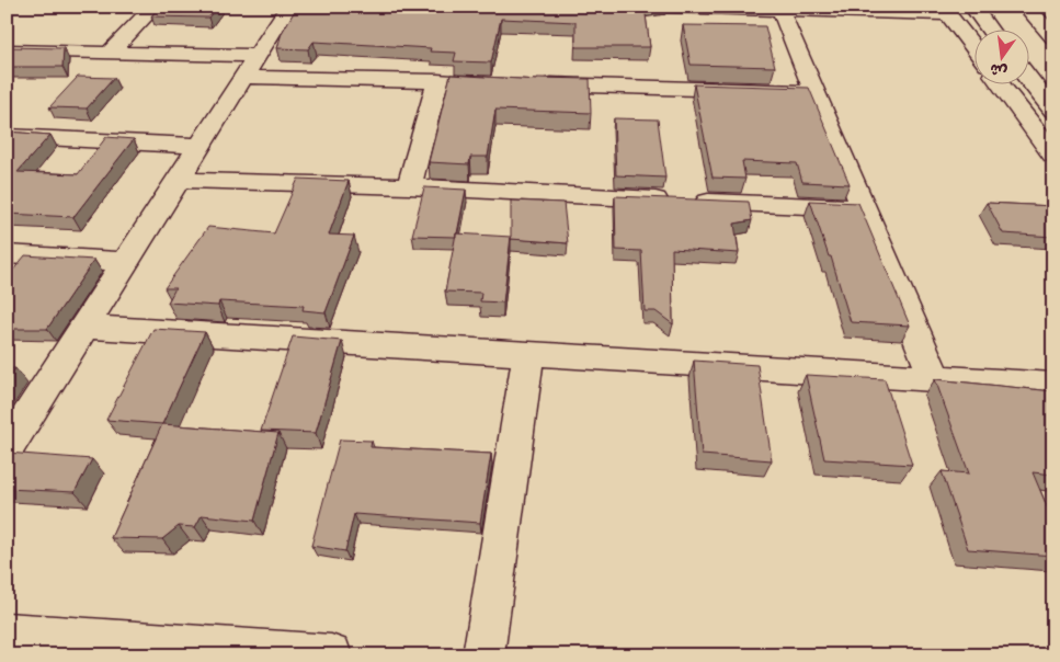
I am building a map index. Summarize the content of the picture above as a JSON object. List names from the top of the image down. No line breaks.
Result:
{"north":"bottom"}
